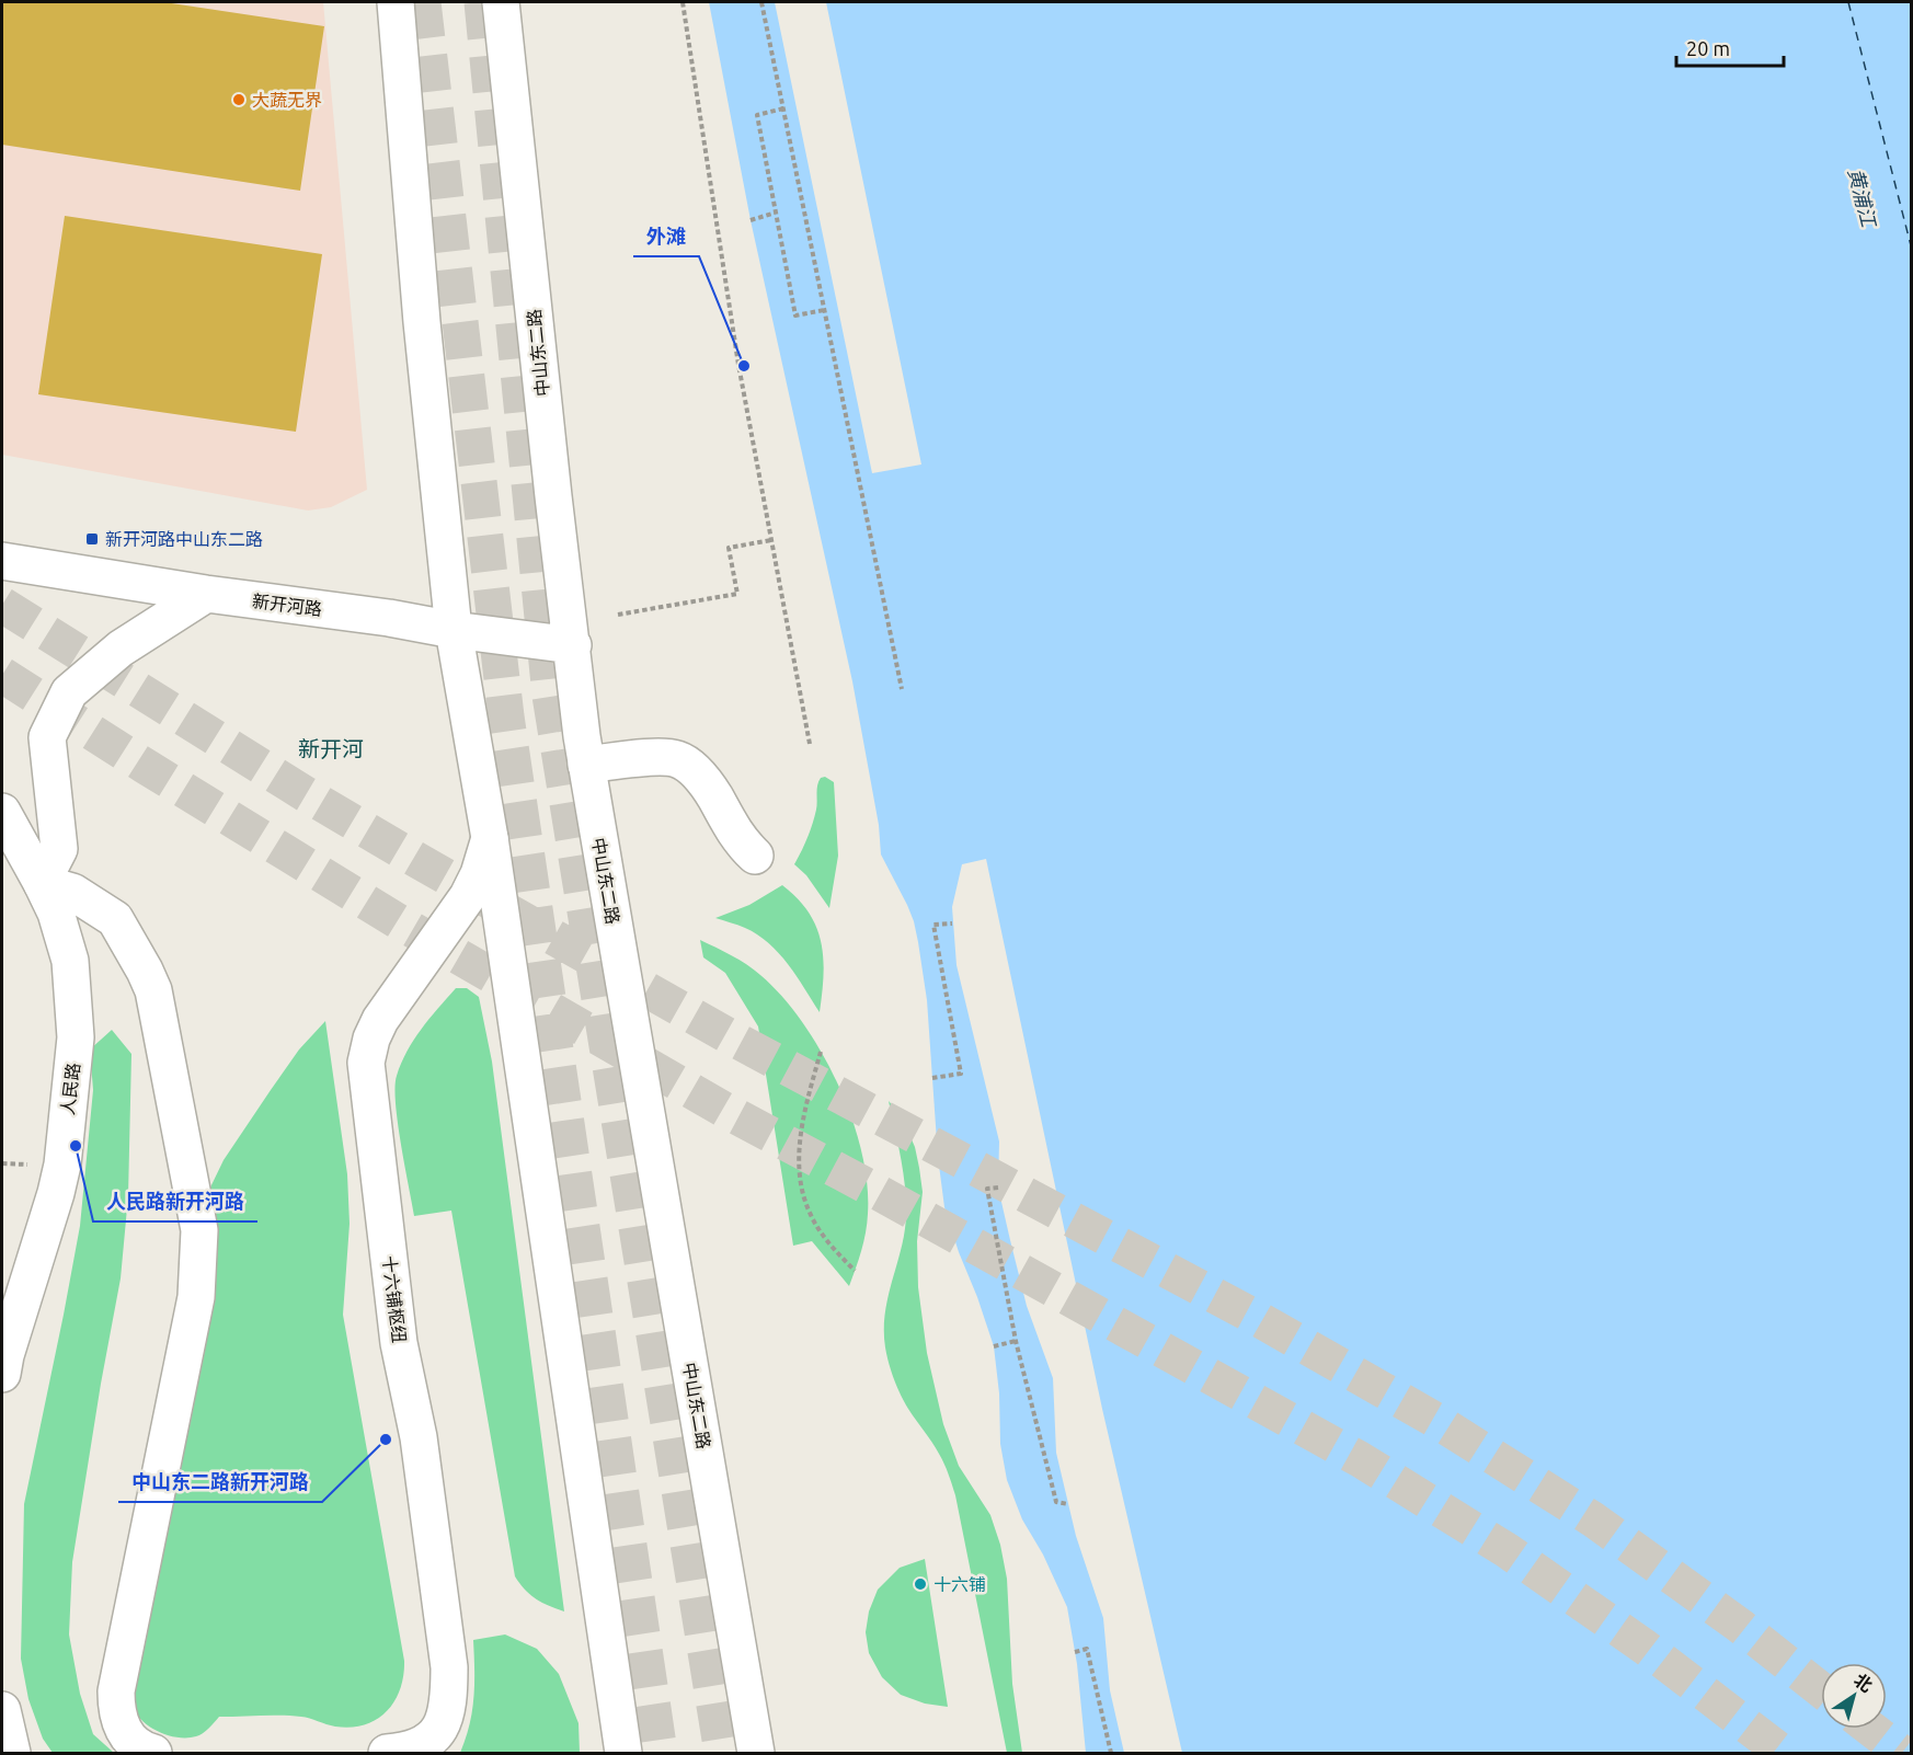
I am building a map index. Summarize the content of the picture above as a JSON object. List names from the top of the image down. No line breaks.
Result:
{"streets":{"main road":["中山东二路","新开河路","人民路","十六铺枢纽"]},"crossings":[["中山东二路","新开河路"]],"districts":["新开河"],"water":["黄浦江"],"places":{"other":["大蔬无界","外滩","人民路新开河路","中山东二路新开河路","十六铺"],"transit":["新开河路中山东二路"]},"scale_bar":"20 m","north":"top right"}
